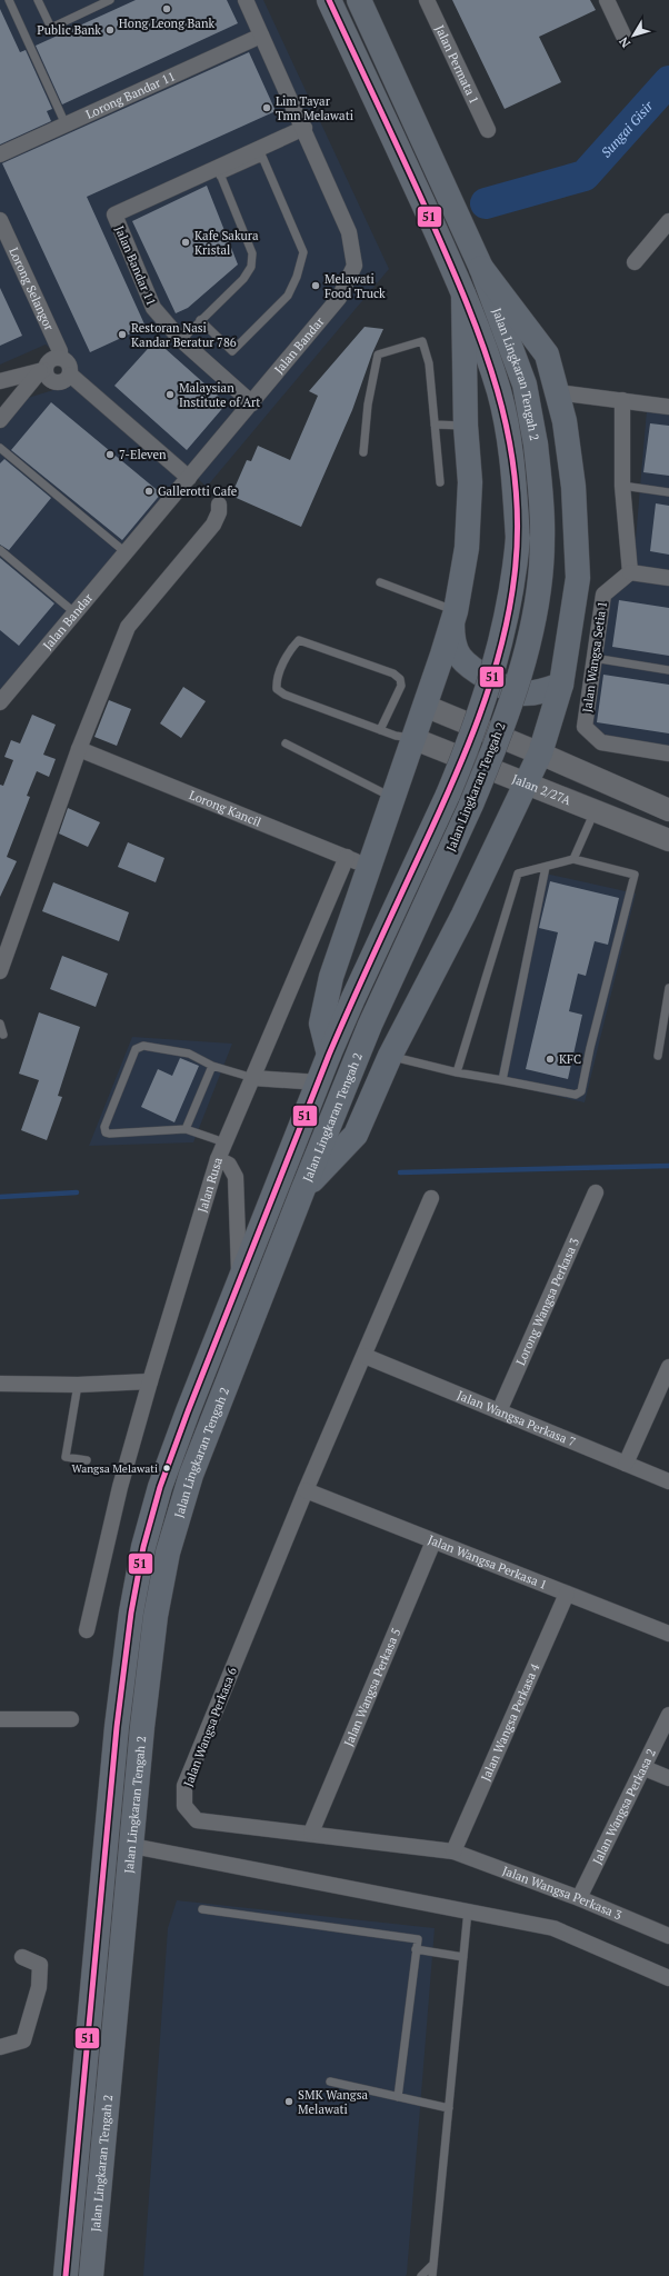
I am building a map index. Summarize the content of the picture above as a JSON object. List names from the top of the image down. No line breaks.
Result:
{"streets":{"highway":["Jalan Lingkaran Tengah 2"],"main road":["Jalan 2/27A"],"street":["Jalan Permata 1","Lorong Bandar 11","Jalan Bandar 11","Lorong Selangor","Jalan Bandar","Jalan Wangsa Setia 1","Lorong Kancil","Jalan Rusa","Lorong Wangsa Perkasa 3","Jalan Wangsa Perkasa 7","Jalan Wangsa Perkasa 1","Jalan Wangsa Perkasa 5","Jalan Wangsa Perkasa 4","Jalan Wangsa Perkasa 6","Jalan Wangsa Perkasa 2","Jalan Wangsa Perkasa 3"]},"crossings":[["Lorong Bandar 11","Jalan Bandar"],["Jalan Bandar 11","Jalan Bandar"],["Lorong Selangor","Jalan Bandar"],["Lorong Kancil","Jalan Rusa"],["Lorong Wangsa Perkasa 3","Jalan Wangsa Perkasa 7"],["Jalan Wangsa Perkasa 7","Jalan Wangsa Perkasa 6"],["Jalan Wangsa Perkasa 1","Jalan Wangsa Perkasa 5"],["Jalan Wangsa Perkasa 1","Jalan Wangsa Perkasa 4"],["Jalan Wangsa Perkasa 1","Jalan Wangsa Perkasa 6"],["Jalan Wangsa Perkasa 5","Jalan Wangsa Perkasa 6"],["Jalan Wangsa Perkasa 4","Jalan Wangsa Perkasa 6"],["Jalan Wangsa Perkasa 4","Jalan Wangsa Perkasa 3"],["Jalan Wangsa Perkasa 6","Jalan Wangsa Perkasa 3"],["Jalan Wangsa Perkasa 2","Jalan Wangsa Perkasa 3"]],"water":["Sungai Gisir"],"places":["Hong Leong Bank","Public Bank","Lim Tayar Tmn Melawati","Kafe Sakura Kristal","Melawati Food Truck","Restoran Nasi Kandar Beratur 786","Malaysian Institute of Art","7-Eleven","Gallerotti Cafe","KFC","Wangsa Melawati","SMK Wangsa Melawati"],"lines":["transit line 51"],"north":"bottom left"}
